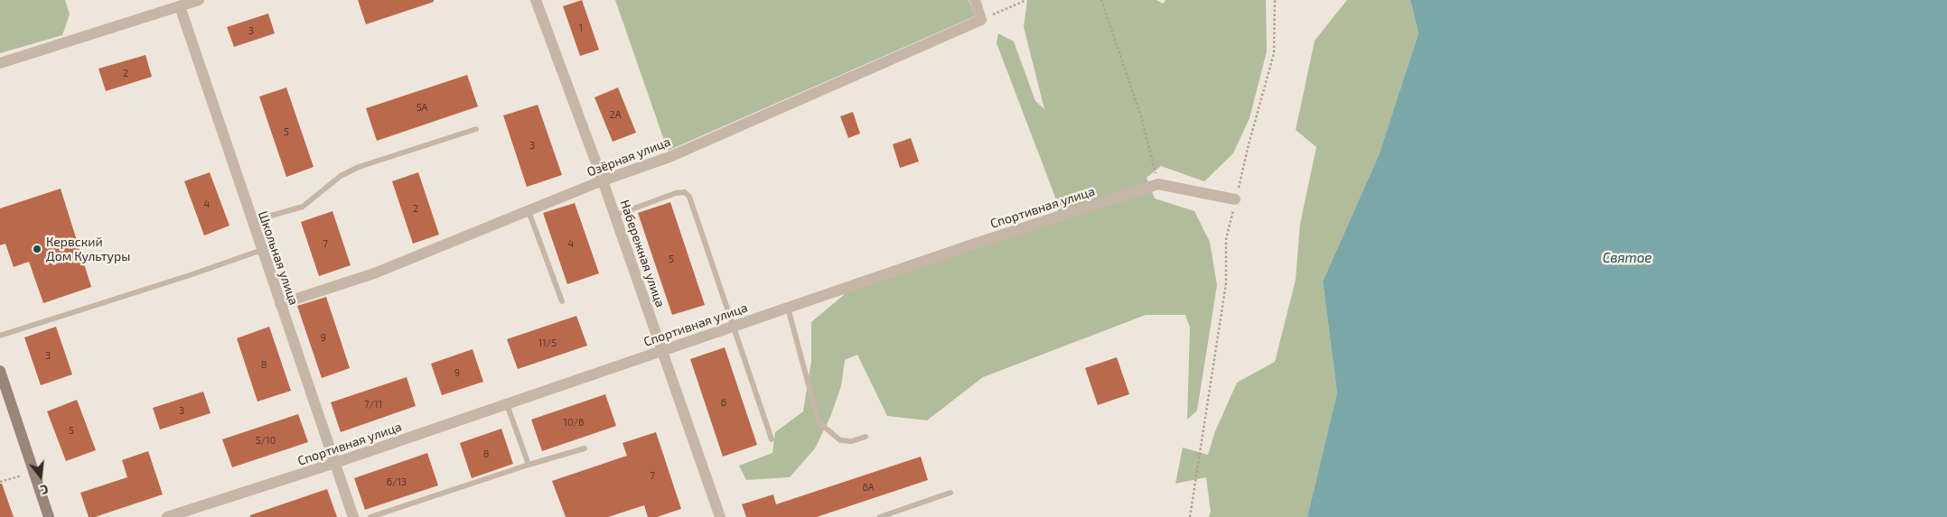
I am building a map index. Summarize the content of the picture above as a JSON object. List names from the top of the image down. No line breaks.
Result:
{"streets":{"street":["Озёрная улица","Спортивная улица","Набережная улица","Школьная улица"]},"crossings":[["Озёрная улица","Набережная улица"],["Озёрная улица","Школьная улица"],["Спортивная улица","Набережная улица"],["Спортивная улица","Школьная улица"]],"water":["Святое"],"places":["Кервский Дом Культуры"],"house_numbers":["1","3","2","5А","2А","5","3","4","2","7","4","5","9","11/5","3","8","9","6","7/11","3","10/6","5","5/10","8","7","6/13","6А"],"north":"bottom"}
